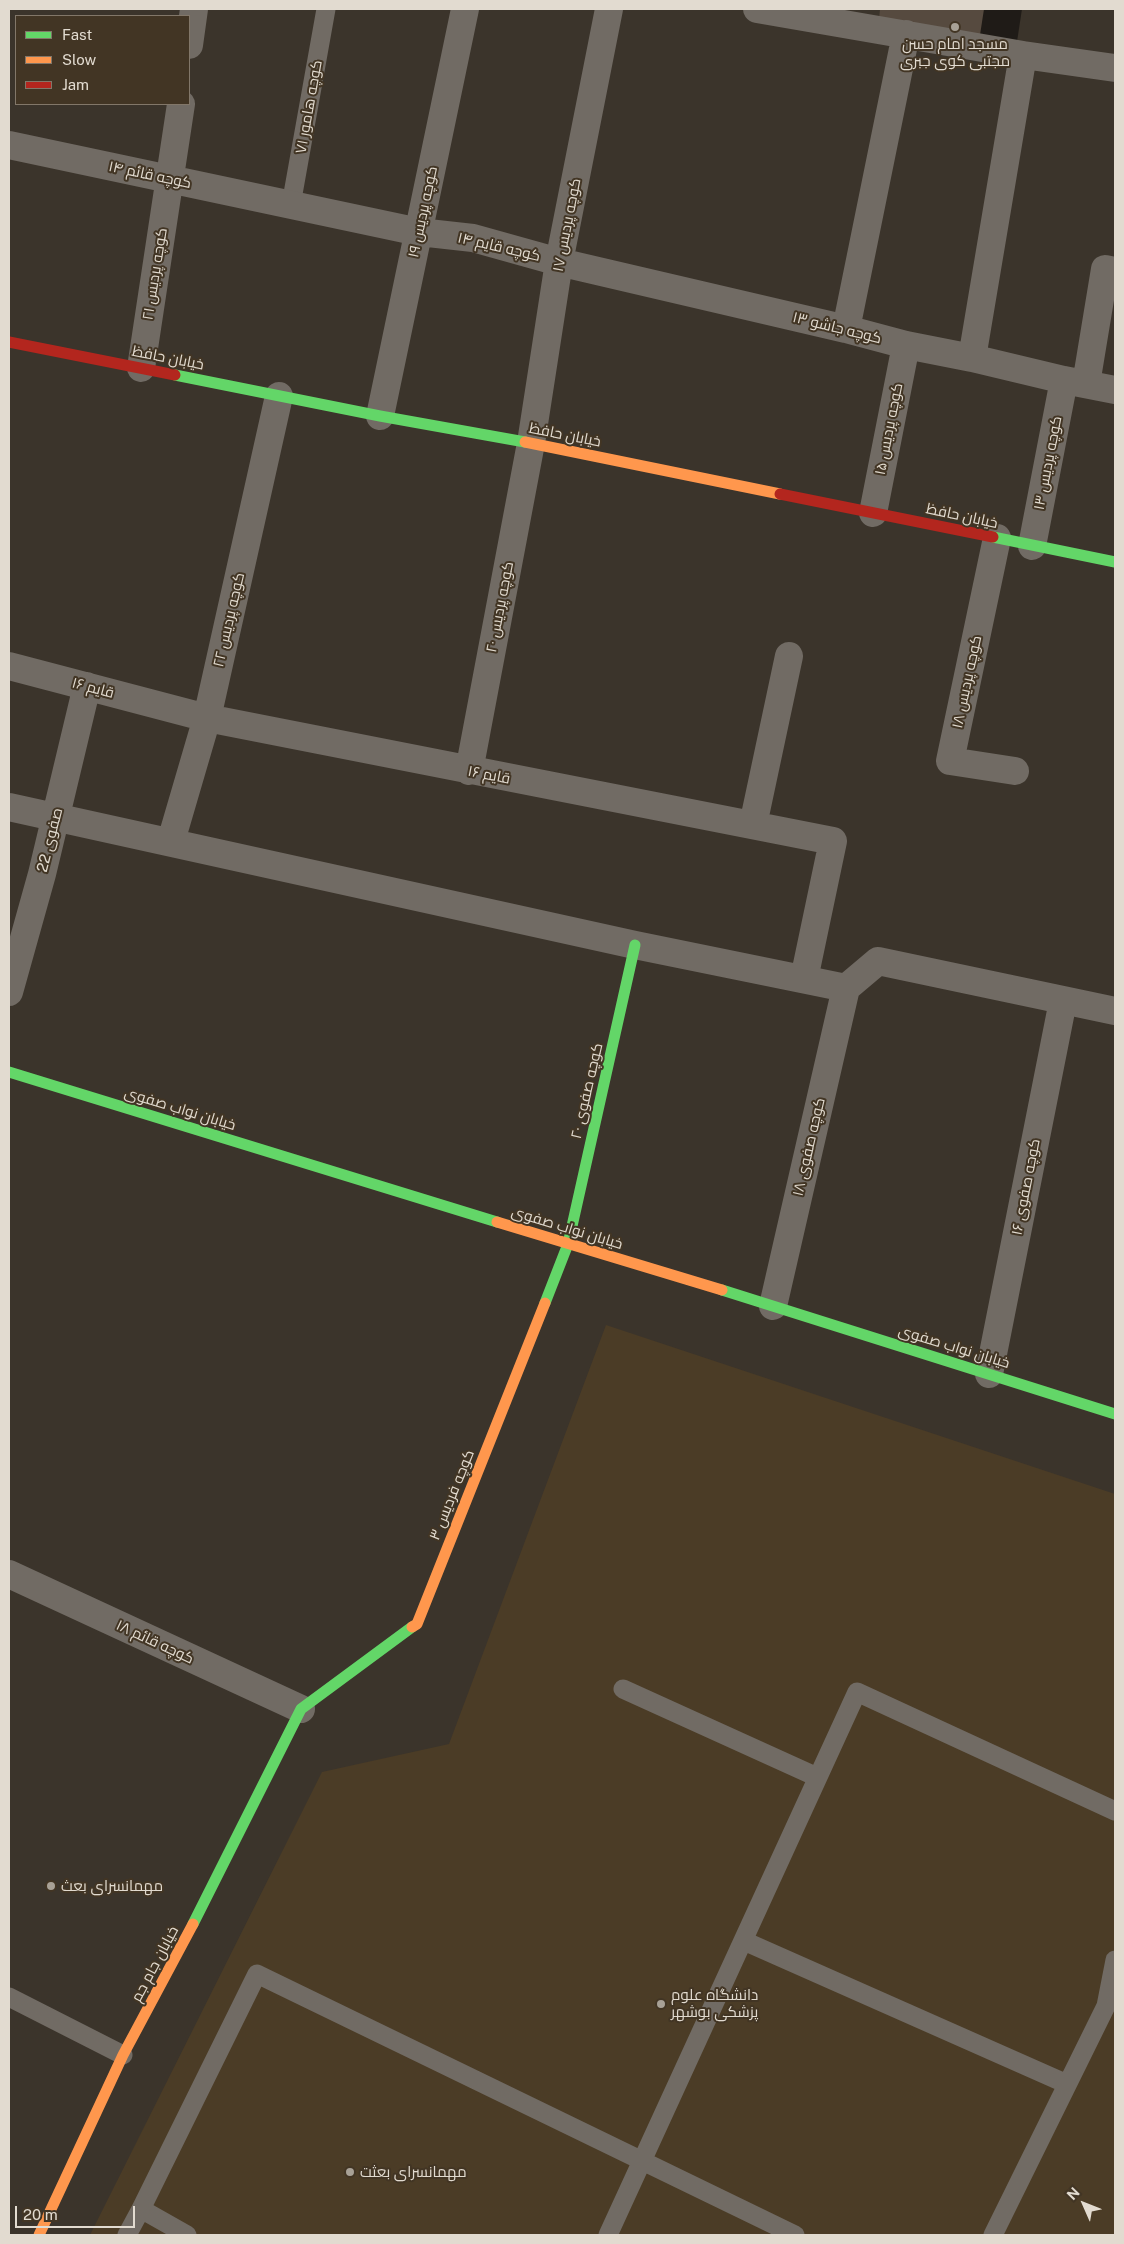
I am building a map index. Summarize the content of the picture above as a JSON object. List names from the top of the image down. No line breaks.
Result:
{"streets":{"street":["کوچه قائم ۱۴","کوچه پردیس ۱۹","کوچه پردیس ۱۷","کوچه قایم ۱۴","کوچه پردیس ۲۱","کوچه جاشو ۱۳","خیابان حافظ","کوچه پردیس ۱۵","کوچه پردیس ۱۳","کوچه پردیس ۲۰","کوچه پردیس ۲۲","کوچه پردیس ۱۸","قایم ۱۶","صفوی 22","کوچه صفوی ۲۰","خیابان نواب صفوی","کوچه صفوی ۱۸","کوچه صفوی ۱۶","کوچه فردیس ۳","کوچه قائم ۱۸","خیابان جام جم"],"lane":["کوچه هامور ۷۱"]},"crossings":[["کوچه هامور ۷۱","کوچه قائم ۱۴"],["کوچه هامور ۷۱","کوچه قایم ۱۴"],["کوچه قائم ۱۴","کوچه قایم ۱۴"],["کوچه قائم ۱۴","کوچه پردیس ۲۱"],["کوچه پردیس ۱۹","کوچه قایم ۱۴"],["کوچه پردیس ۱۹","خیابان حافظ"],["کوچه پردیس ۱۷","کوچه قایم ۱۴"],["کوچه پردیس ۱۷","کوچه جاشو ۱۳"],["کوچه پردیس ۱۷","خیابان حافظ"],["کوچه پردیس ۱۷","کوچه پردیس ۲۰"],["کوچه قایم ۱۴","کوچه جاشو ۱۳"],["کوچه پردیس ۲۱","خیابان حافظ"],["کوچه جاشو ۱۳","کوچه پردیس ۱۵"],["کوچه جاشو ۱۳","کوچه پردیس ۱۳"],["خیابان حافظ","کوچه پردیس ۱۵"],["خیابان حافظ","کوچه پردیس ۱۳"],["خیابان حافظ","کوچه پردیس ۲۰"],["خیابان حافظ","کوچه پردیس ۲۲"],["خیابان حافظ","کوچه پردیس ۱۸"],["کوچه پردیس ۲۰","قایم ۱۶"],["کوچه پردیس ۲۲","قایم ۱۶"],["قایم ۱۶","صفوی 22"],["کوچه صفوی ۲۰","خیابان نواب صفوی"],["کوچه صفوی ۲۰","کوچه فردیس ۳"],["خیابان نواب صفوی","کوچه صفوی ۱۸"],["خیابان نواب صفوی","کوچه صفوی ۱۶"],["خیابان نواب صفوی","کوچه فردیس ۳"],["کوچه فردیس ۳","کوچه قائم ۱۸"],["کوچه فردیس ۳","خیابان جام جم"],["کوچه قائم ۱۸","خیابان جام جم"]],"places":["مسجد امام حسن مجتبی کوی جبری","مهمانسرای بعث","دانشگاه علوم پزشکی بوشهر","مهمانسرای بعثت"],"legend":["Fast","Slow","Jam"],"scale_bar":"20 m","north":"top left"}
